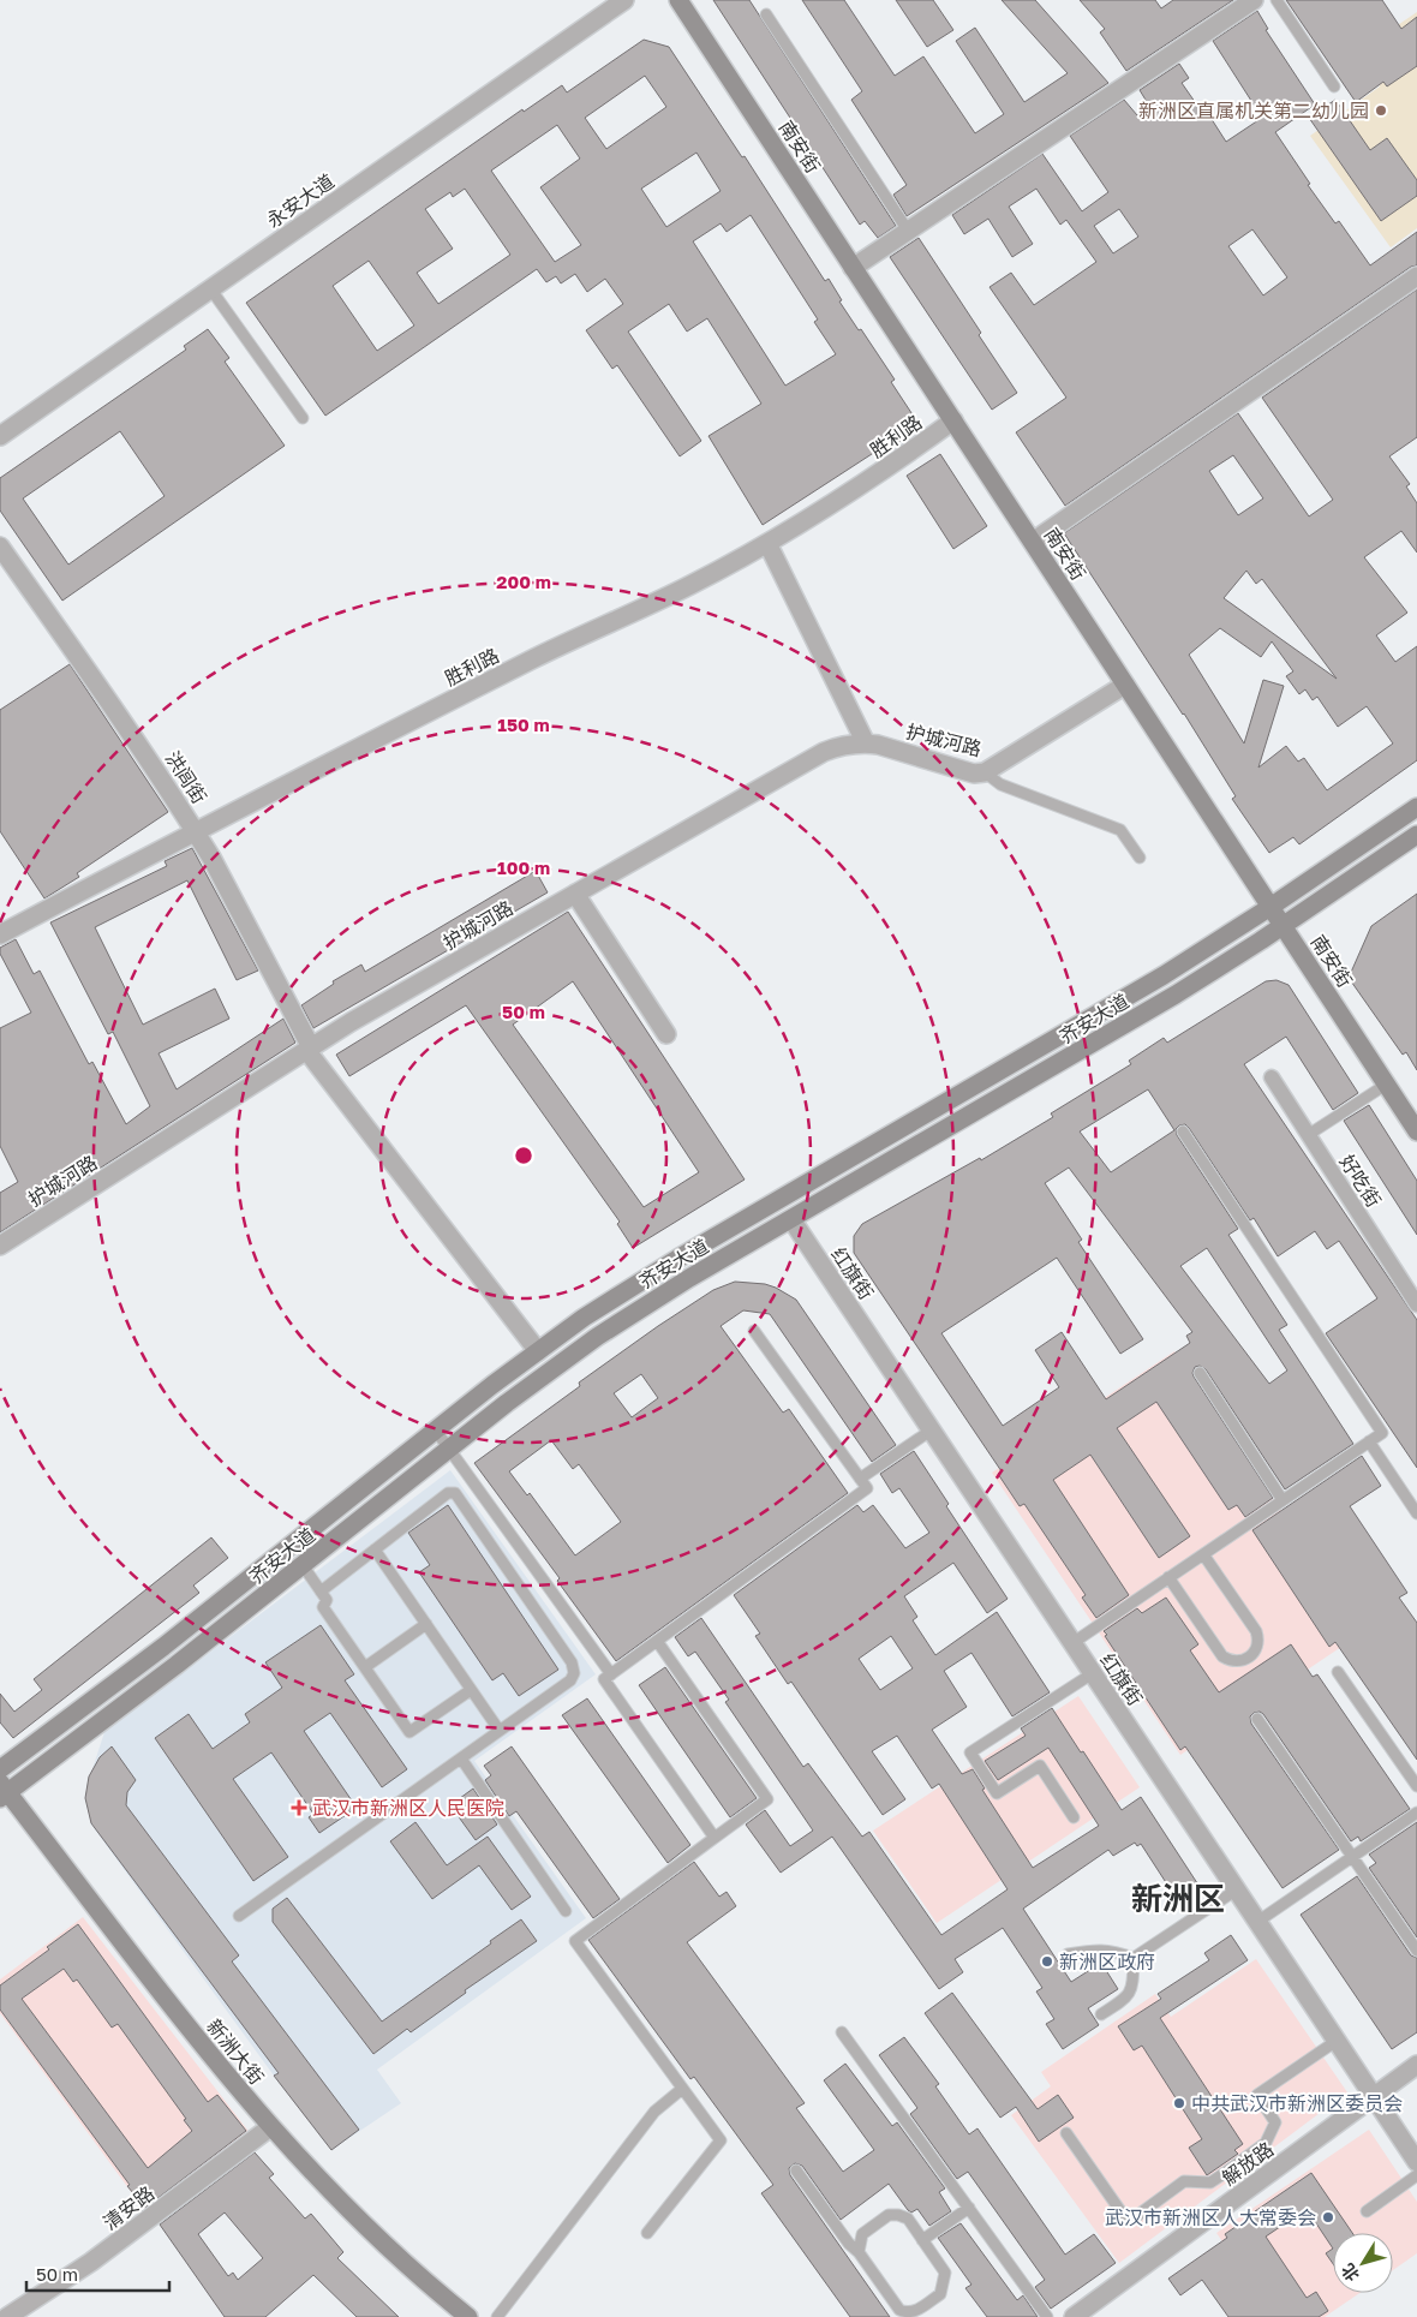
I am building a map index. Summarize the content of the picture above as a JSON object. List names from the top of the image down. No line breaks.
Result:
{"streets":{"main road":["南安街","齐安大道","新洲大街"],"street":["永安大道","胜利路","护城河路","洪闾街","好吃街","红旗街","解放路","清安路"]},"crossings":[["南安街","胜利路"],["南安街","护城河路"],["南安街","齐安大道"],["胜利路","洪闾街"],["护城河路","洪闾街"],["洪闾街","齐安大道"],["齐安大道","红旗街"],["齐安大道","新洲大街"],["红旗街","解放路"],["新洲大街","清安路"]],"districts":["新洲区"],"places":{"other":["新洲区直属机关第二幼儿园","新洲区政府","中共武汉市新洲区委员会","武汉市新洲区人大常委会"],"health":["武汉市新洲区人民医院"]},"scale_bar":"50 m","north":"bottom left","rings":["200 m","150 m","100 m","50 m"]}
